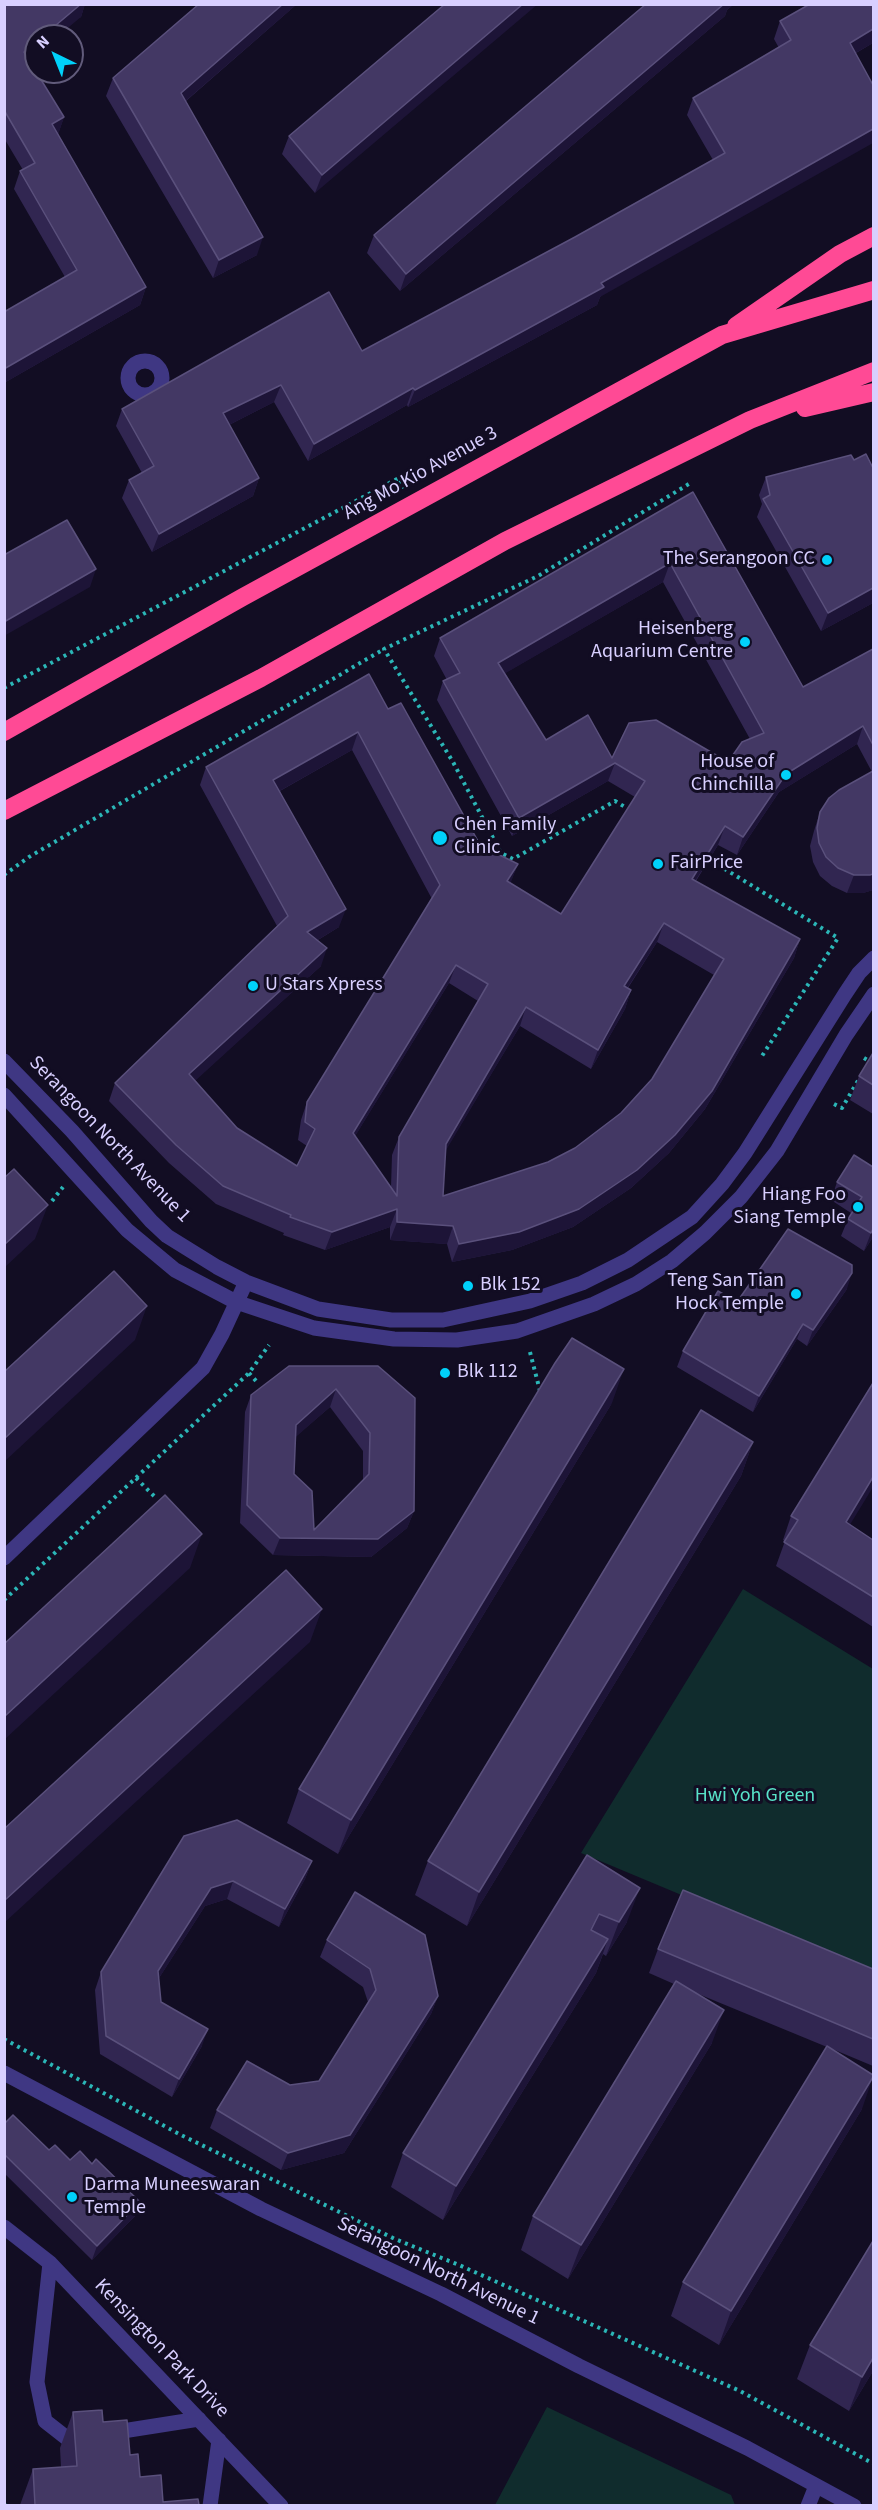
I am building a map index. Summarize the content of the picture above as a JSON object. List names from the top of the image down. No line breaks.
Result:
{"streets":{"highway":["Ang Mo Kio Avenue 3"],"street":["Serangoon North Avenue 1","Kensington Park Drive"]},"parks":["Hwi Yoh Green"],"places":["The Serangoon CC","Heisenberg Aquarium Centre","House of Chinchilla","Chen Family Clinic","FairPrice","U Stars Xpress","Hiang Foo Siang Temple","Blk 152","Teng San Tian Hock Temple","Blk 112","Darma Muneeswaran Temple"],"north":"top left"}
